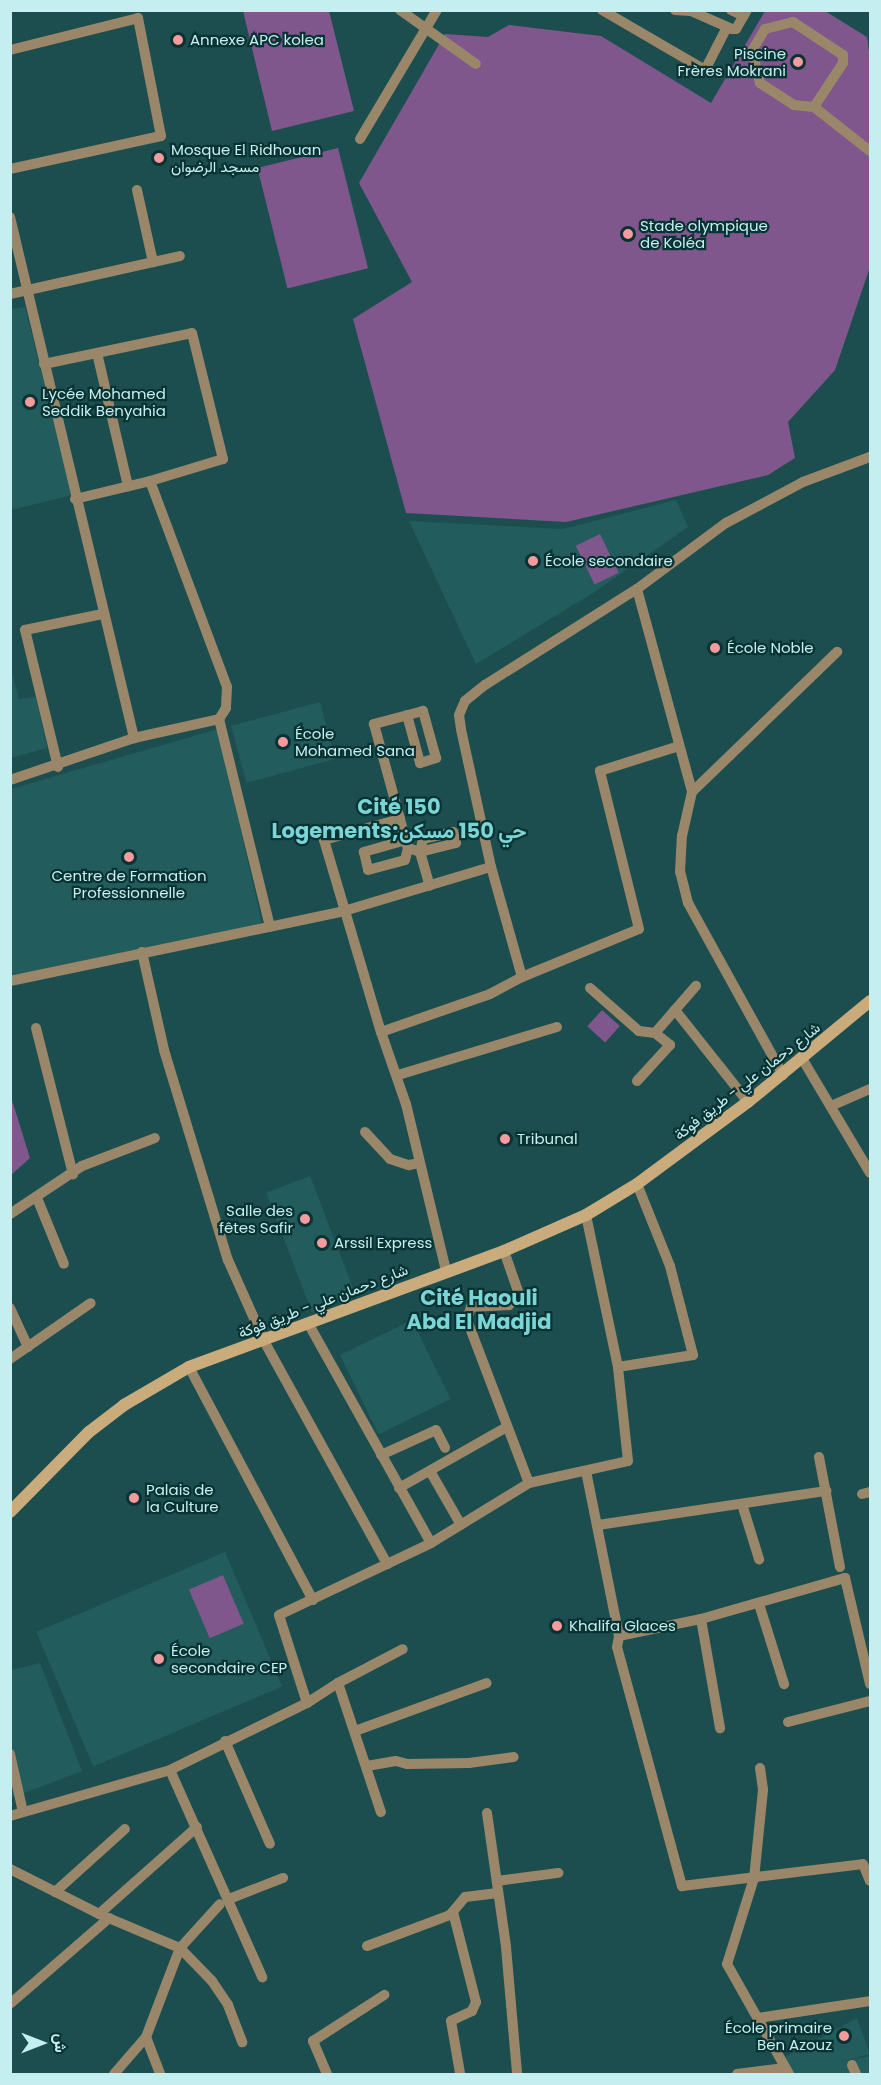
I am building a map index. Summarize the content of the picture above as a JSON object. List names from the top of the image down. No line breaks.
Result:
{"streets":{"main road":["شارع دحمان علي - طريق فوكة"]},"districts":["Cité 150 Logements;حي 150 مسكن","Cité Haouli Abd El Madjid"],"places":["Annexe APC kolea","Piscine Frères Mokrani","Mosque El Ridhouan مسجد الرضوان","Stade olympique de Koléa","Lycée Mohamed Seddik Benyahia","École secondaire","École Noble","École Mohamed Sana","Centre de Formation Professionnelle","Tribunal","Salle des fêtes Safir","Arssil Express","Palais de la Culture","Khalifa Glaces","École secondaire CEP","École primaire Ben Azouz"],"north":"right"}
